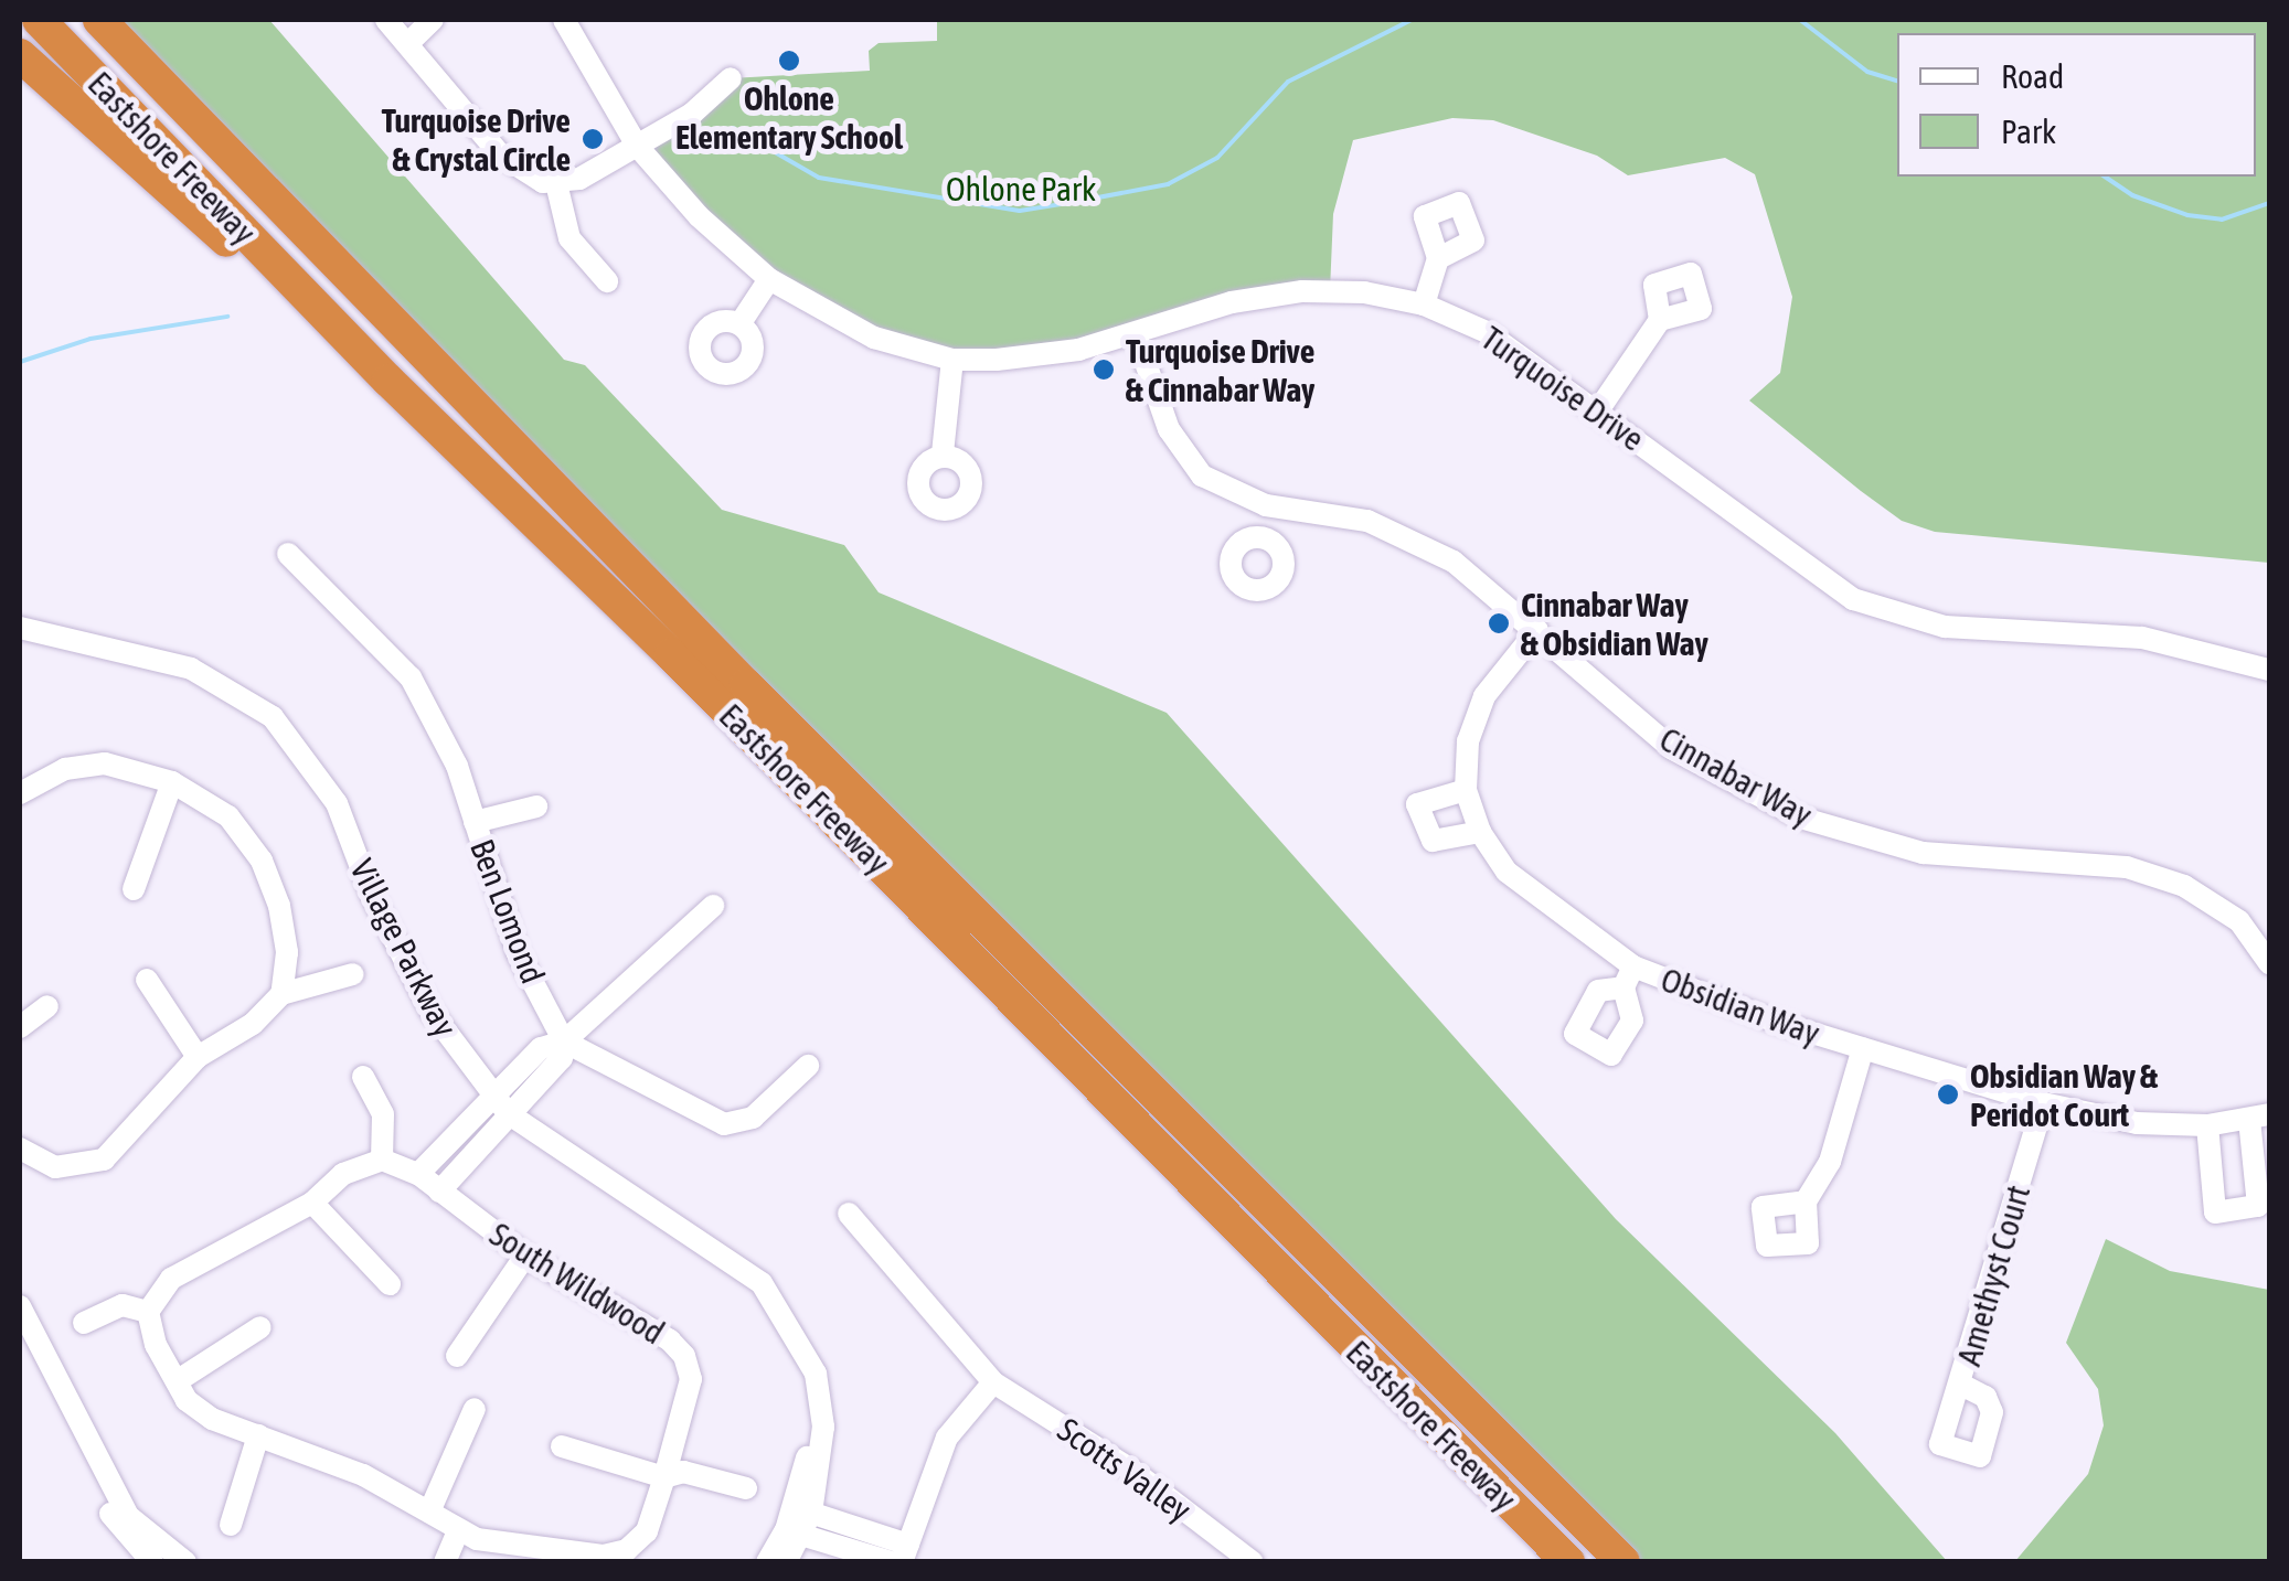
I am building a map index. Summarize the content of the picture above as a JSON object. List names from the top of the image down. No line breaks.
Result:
{"streets":{"highway":["Eastshore Freeway"],"street":["Turquoise Drive","Cinnabar Way","Ben Lomond","Village Parkway","Obsidian Way","Amethyst Court","South Wildwood","Scotts Valley"]},"crossings":[["Turquoise Drive","Cinnabar Way"],["Cinnabar Way","Obsidian Way"],["Obsidian Way","Amethyst Court"]],"parks":["Ohlone Park"],"places":["Ohlone Elementary School","Turquoise Drive & Crystal Circle","Turquoise Drive & Cinnabar Way","Cinnabar Way & Obsidian Way","Obsidian Way & Peridot Court"],"legend":["Road","Park"]}
